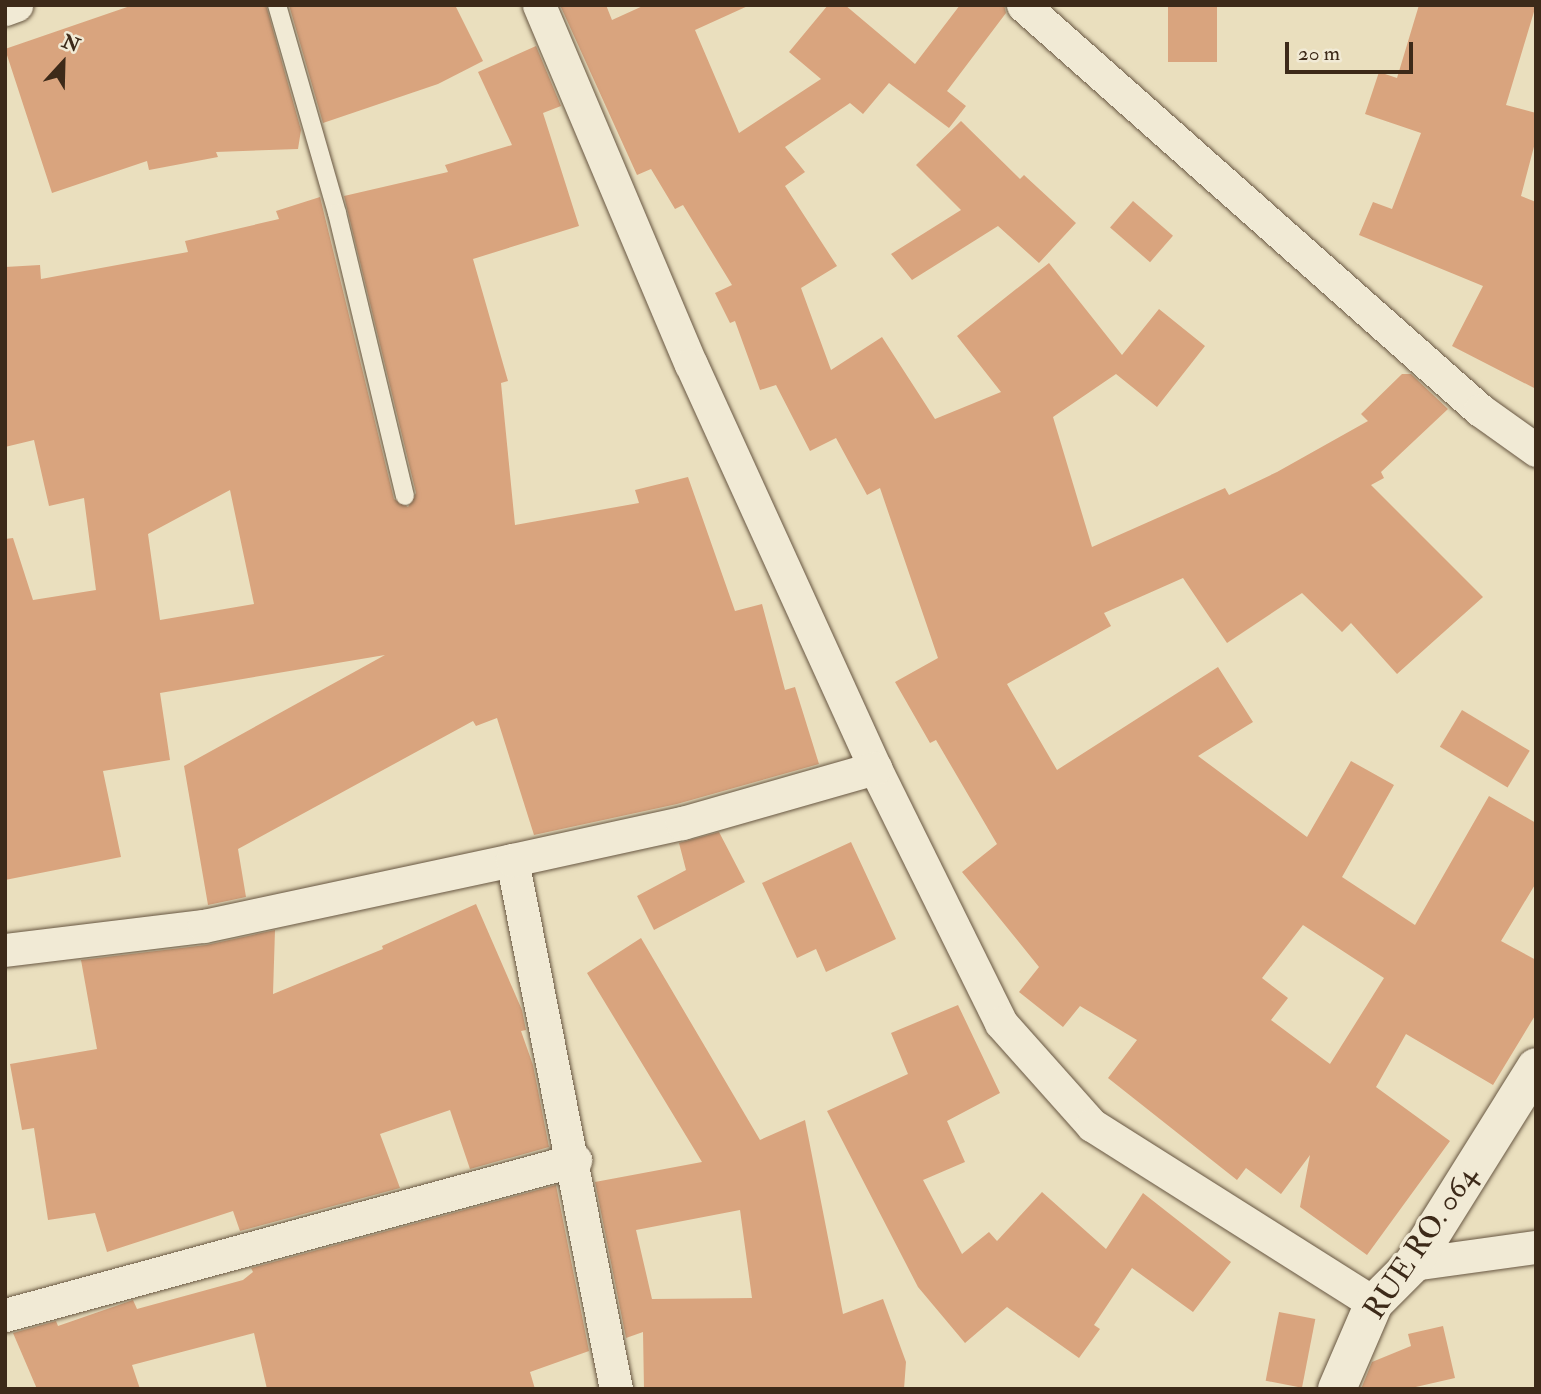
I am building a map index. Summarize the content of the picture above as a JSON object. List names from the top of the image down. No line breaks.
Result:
{"streets":{"street":["RUE RO. 064"]},"scale_bar":"20 m","north":"top"}
